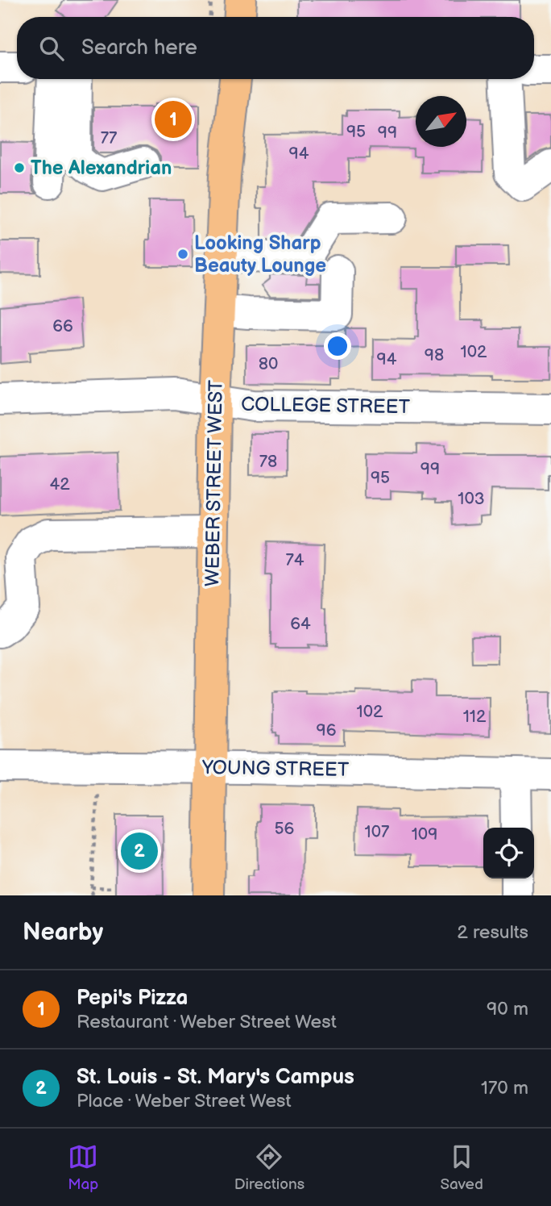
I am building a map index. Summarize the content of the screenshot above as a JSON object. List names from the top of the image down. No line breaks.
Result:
{"streets":{"main road":["WEBER STREET WEST"],"street":["COLLEGE STREET","YOUNG STREET"]},"crossings":[["COLLEGE STREET","WEBER STREET WEST"],["WEBER STREET WEST","YOUNG STREET"]],"places":["The Alexandrian","Looking Sharp Beauty Lounge"],"house_numbers":["95","99","77","94","66","102","98","94","80","78","99","95","42","103","74","64","102","112","96","56","107","109"],"north":"top right","page":{"search":"Search here","pins":["1","2"],"heading":["Nearby","2 results"],"list":[{"mark":"1","name":"Pepi's Pizza","note":"Restaurant · Weber Street West","value":"90 m"},{"mark":"2","name":"St. Louis - St. Mary's Campus","note":"Place · Weber Street West","value":"170 m"}],"nav":["Map","Directions","Saved"]}}
